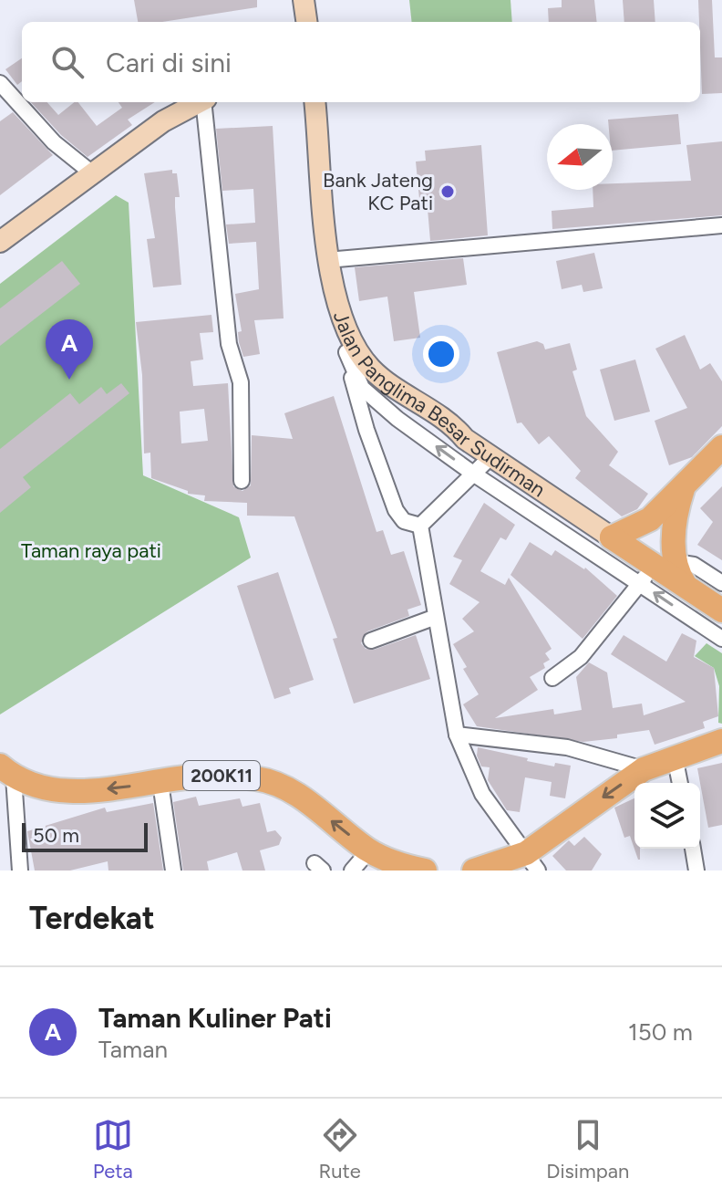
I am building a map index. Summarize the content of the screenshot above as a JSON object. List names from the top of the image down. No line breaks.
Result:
{"streets":{"main road":["Jalan Panglima Besar Sudirman","200K11"]},"parks":["Taman raya pati"],"places":["Bank Jateng KC Pati"],"scale_bar":"50 m","north":"left","page":{"search":"Cari di sini","pins":"A","scale":"50 m","heading":"Terdekat","list":[{"mark":"A","name":"Taman Kuliner Pati","note":"Taman","value":"150 m"}],"nav":["Peta","Rute","Disimpan"]}}
